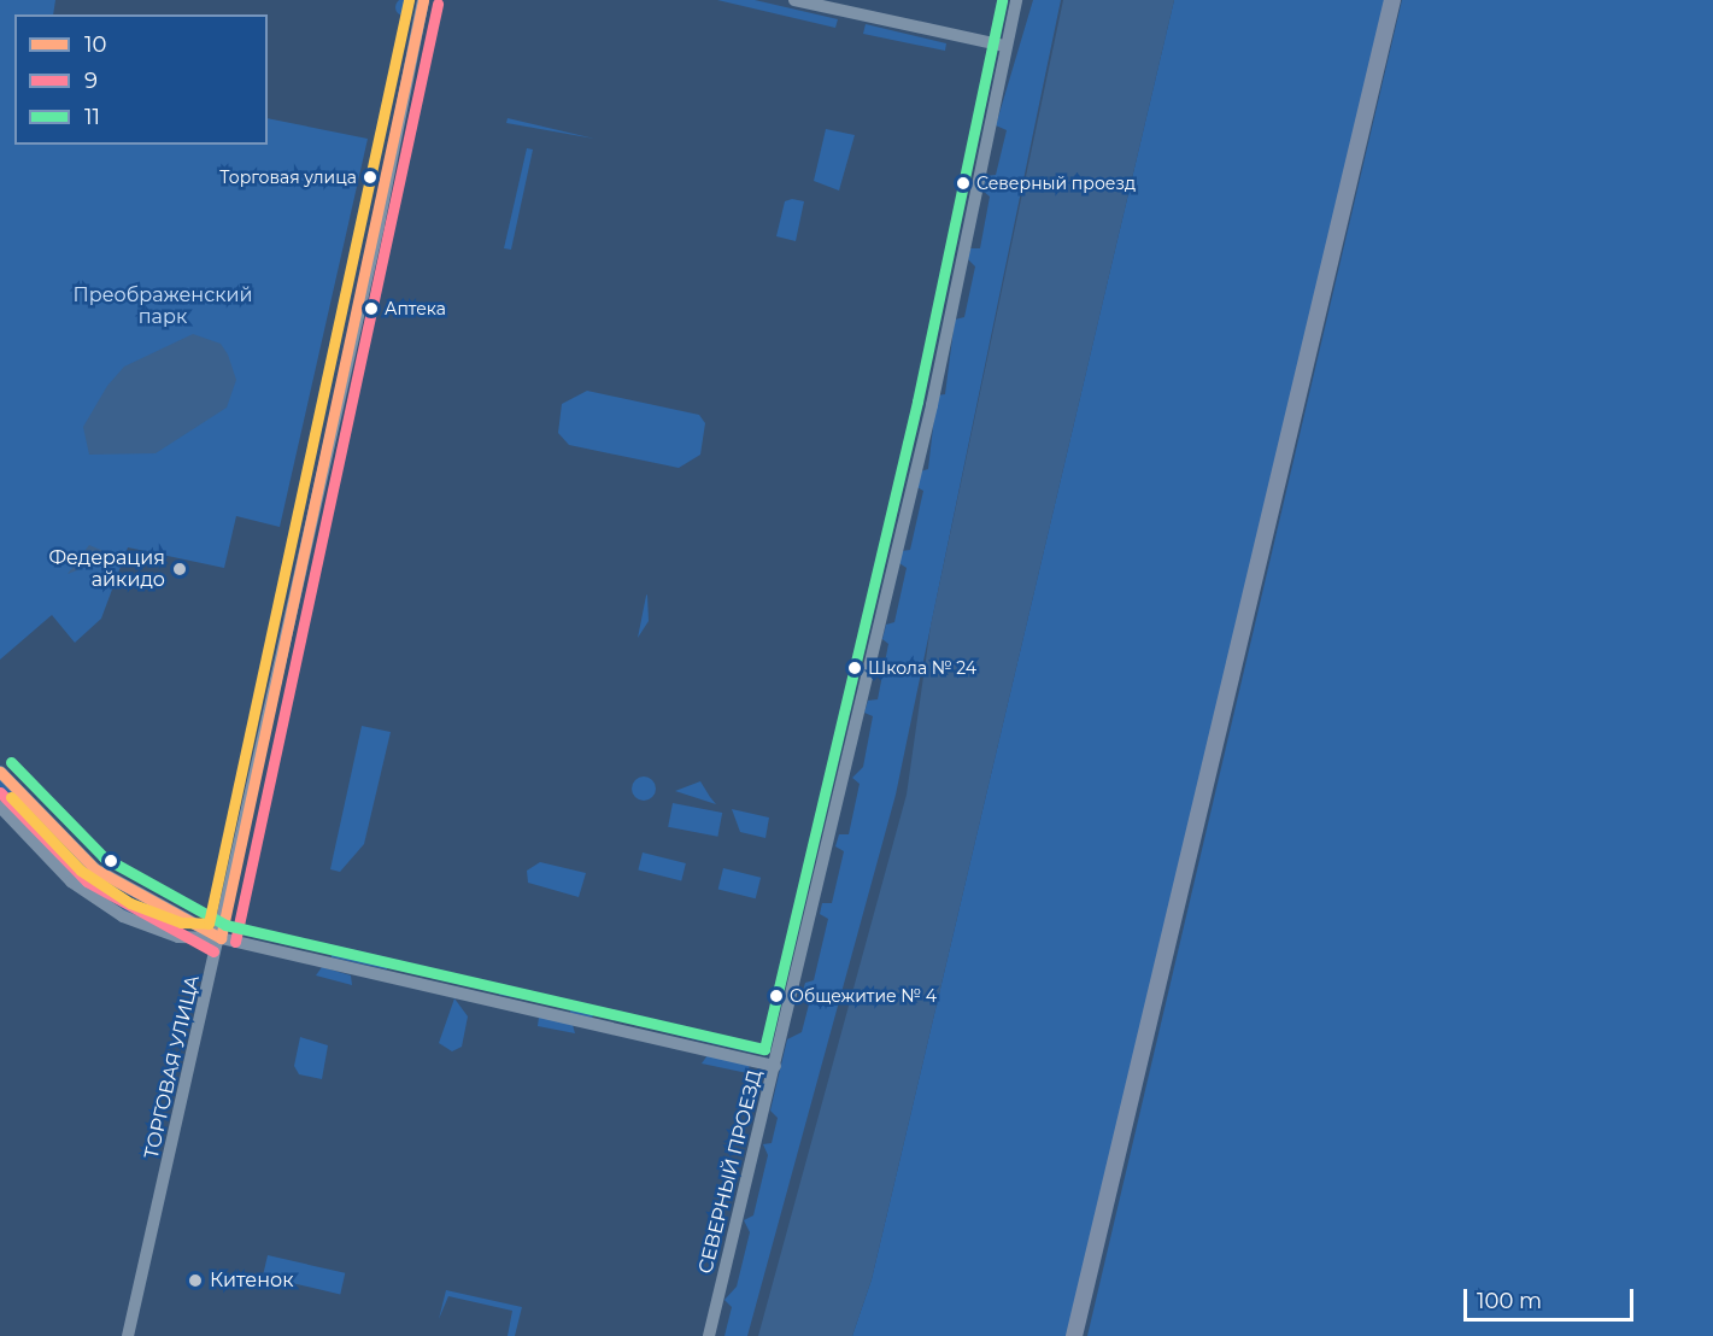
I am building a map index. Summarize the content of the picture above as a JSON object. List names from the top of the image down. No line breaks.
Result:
{"streets":{"street":["ТОРГОВАЯ УЛИЦА","СЕВЕРНЫЙ ПРОЕЗД"]},"parks":["Преображенский парк"],"places":["Торговая улица","Северный проезд","Аптека","Федерация айкидо","Школа № 24","Общежитие № 4","Китенок"],"lines":["transit line 10","transit line 11","transit line 9"],"legend":["10","9","11"],"scale_bar":"100 m"}
